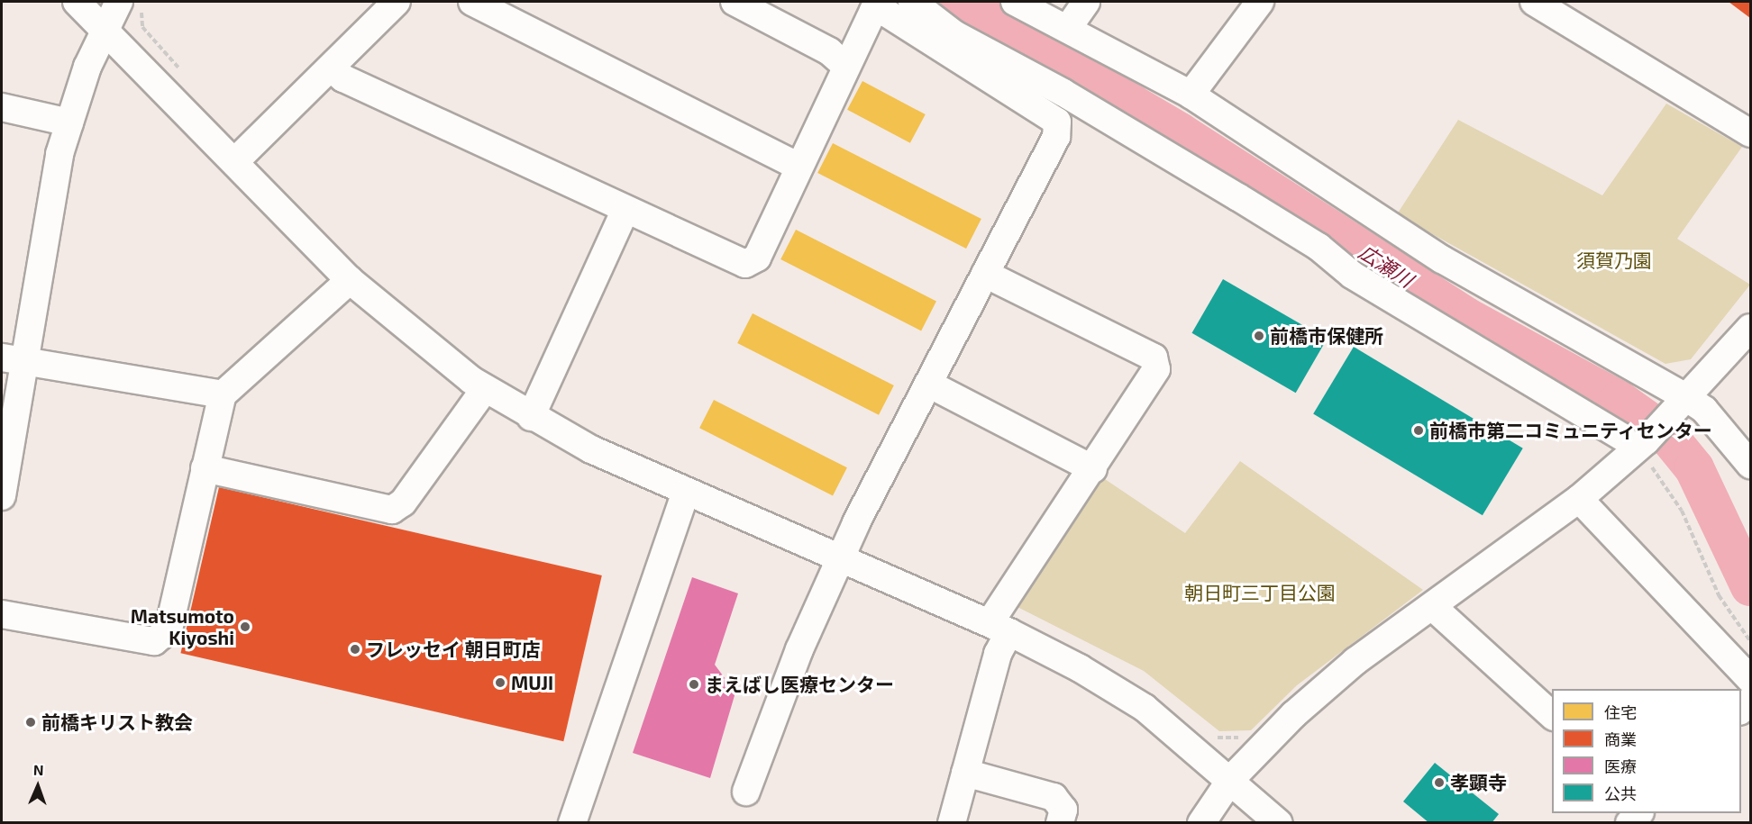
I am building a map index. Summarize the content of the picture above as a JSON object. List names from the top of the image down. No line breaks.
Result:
{"water":["広瀬川"],"parks":["須賀乃園","朝日町三丁目公園"],"places":["前橋市保健所","前橋市第二コミュニティセンター","Matsumoto Kiyoshi","フレッセイ 朝日町店","MUJI","まえばし医療センター","前橋キリスト教会","孝顕寺"],"legend":["住宅","商業","医療","公共"],"north":"top"}
